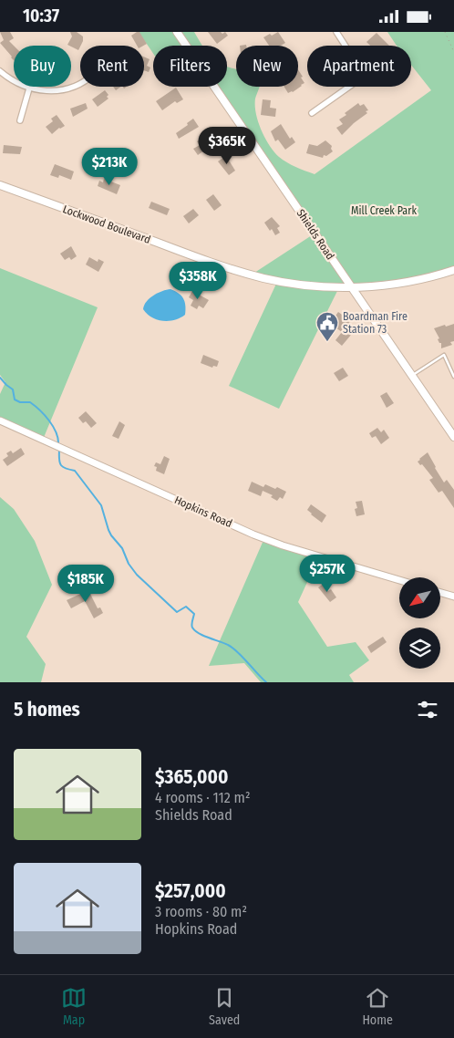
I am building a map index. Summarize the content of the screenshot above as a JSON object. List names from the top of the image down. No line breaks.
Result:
{"streets":{"main road":["Lockwood Boulevard","Shields Road"],"street":["Hopkins Road"]},"crossings":[["Lockwood Boulevard","Shields Road"]],"parks":["Mill Creek Park"],"places":{"public building":["Boardman Fire Station 73"]},"north":"bottom left","page":{"status":"10:37","chip":["Buy","Rent","Filters","New","Apartment"],"price":["$365K","$213K","$358K","$257K","$185K"],"heading":"5 homes","list":[{"name":"$365,000","note":"4 rooms · 112 m² · Shields Road"},{"name":"$257,000","note":"3 rooms · 80 m² · Hopkins Road"}],"tabs":["Map","Saved","Home"]}}
